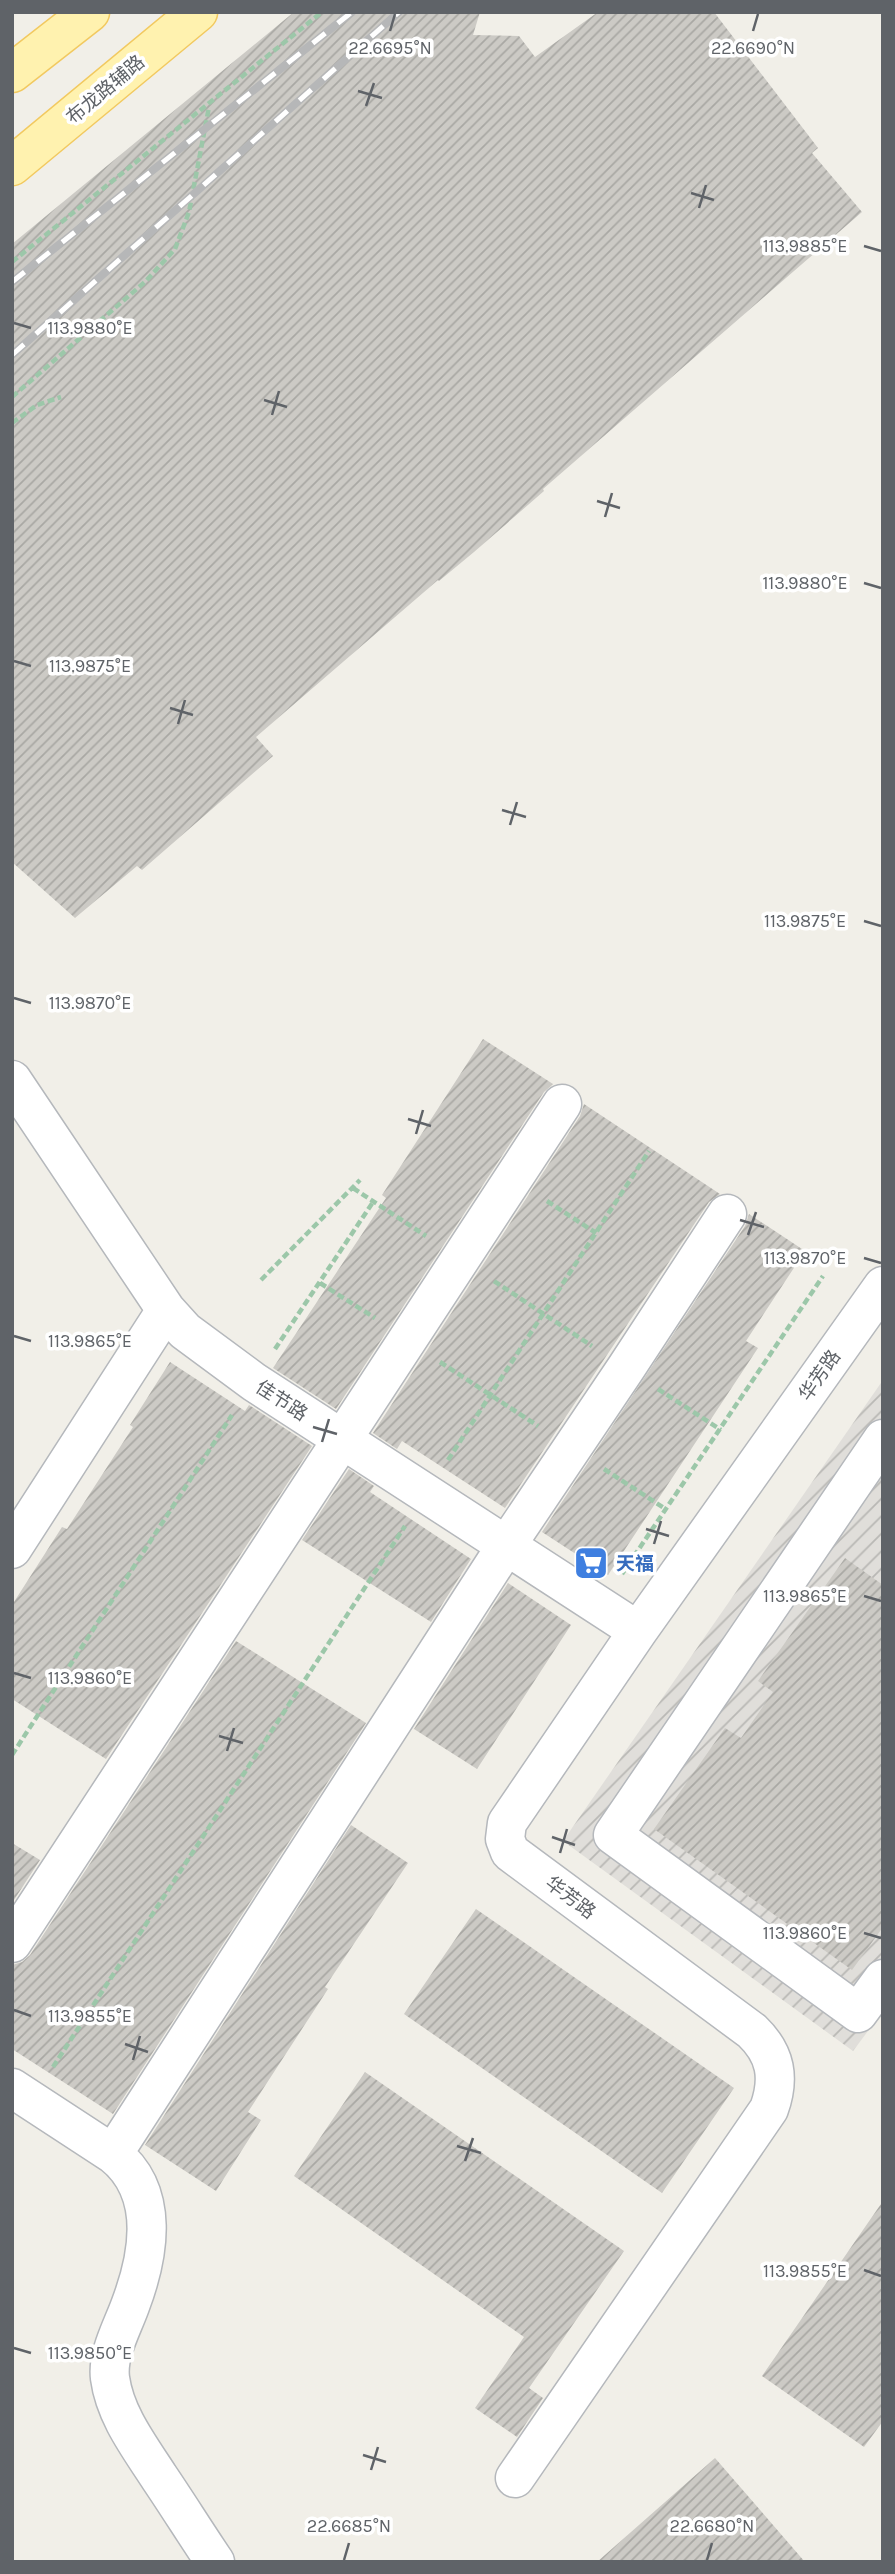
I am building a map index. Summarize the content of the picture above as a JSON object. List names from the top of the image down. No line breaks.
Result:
{"streets":{"main road":["布龙路辅路"],"street":["华芳路","佳节路"]},"crossings":[["华芳路","佳节路"]],"places":{"supermarket":["天福"]},"coordinates":["22.6695°N","22.6690°N","113.9885°E","113.9880°E","113.9875°E","113.9870°E","113.9865°E","113.9860°E","113.9855°E","113.9850°E","22.6685°N","22.6680°N"]}
